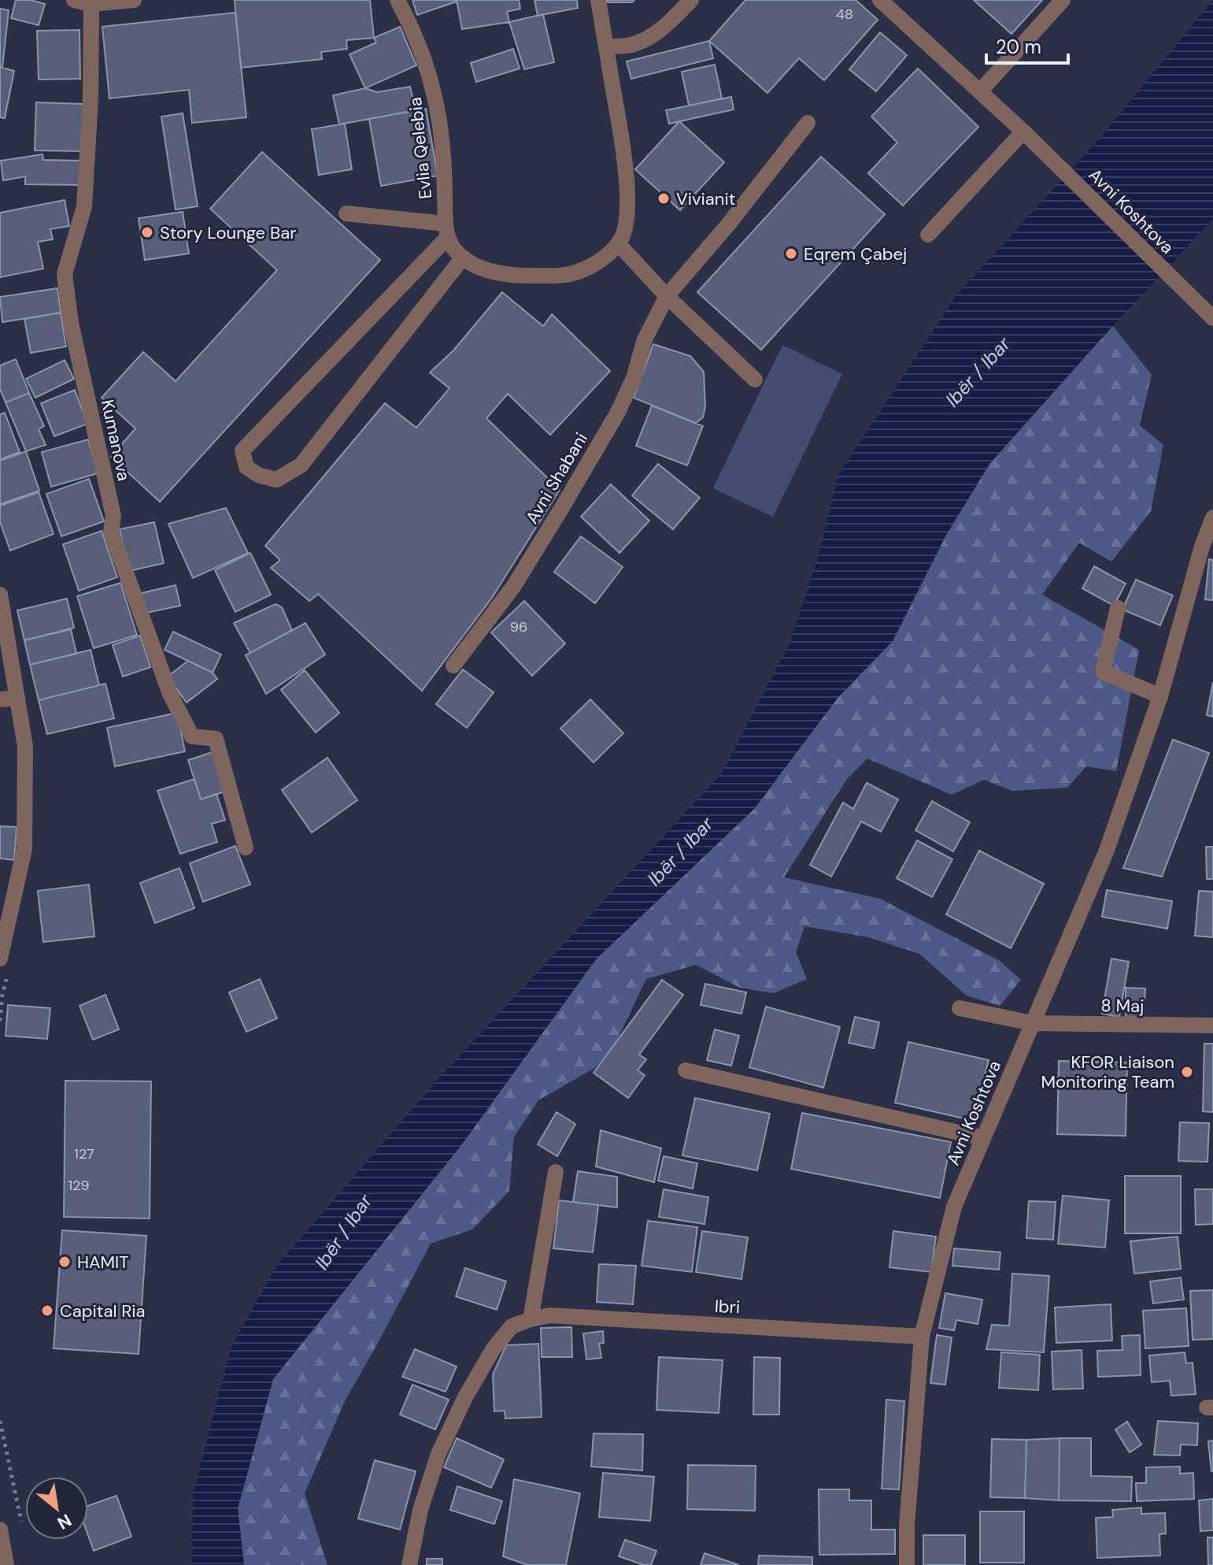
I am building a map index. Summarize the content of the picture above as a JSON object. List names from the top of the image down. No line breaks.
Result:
{"streets":{"street":["Evlia Qelebia","Avni Koshtova","Kumanova","Avni Shabani","8 Maj","Ibri"]},"crossings":[["Avni Koshtova","8 Maj"],["Avni Koshtova","Ibri"]],"water":["Ibër / Ibar"],"places":["Vivianit","Story Lounge Bar","Eqrem Çabej","KFOR Liaison Monitoring Team","HAMIT","Capital Ria"],"house_numbers":["48","96","127","129"],"scale_bar":"20 m","north":"bottom right"}
